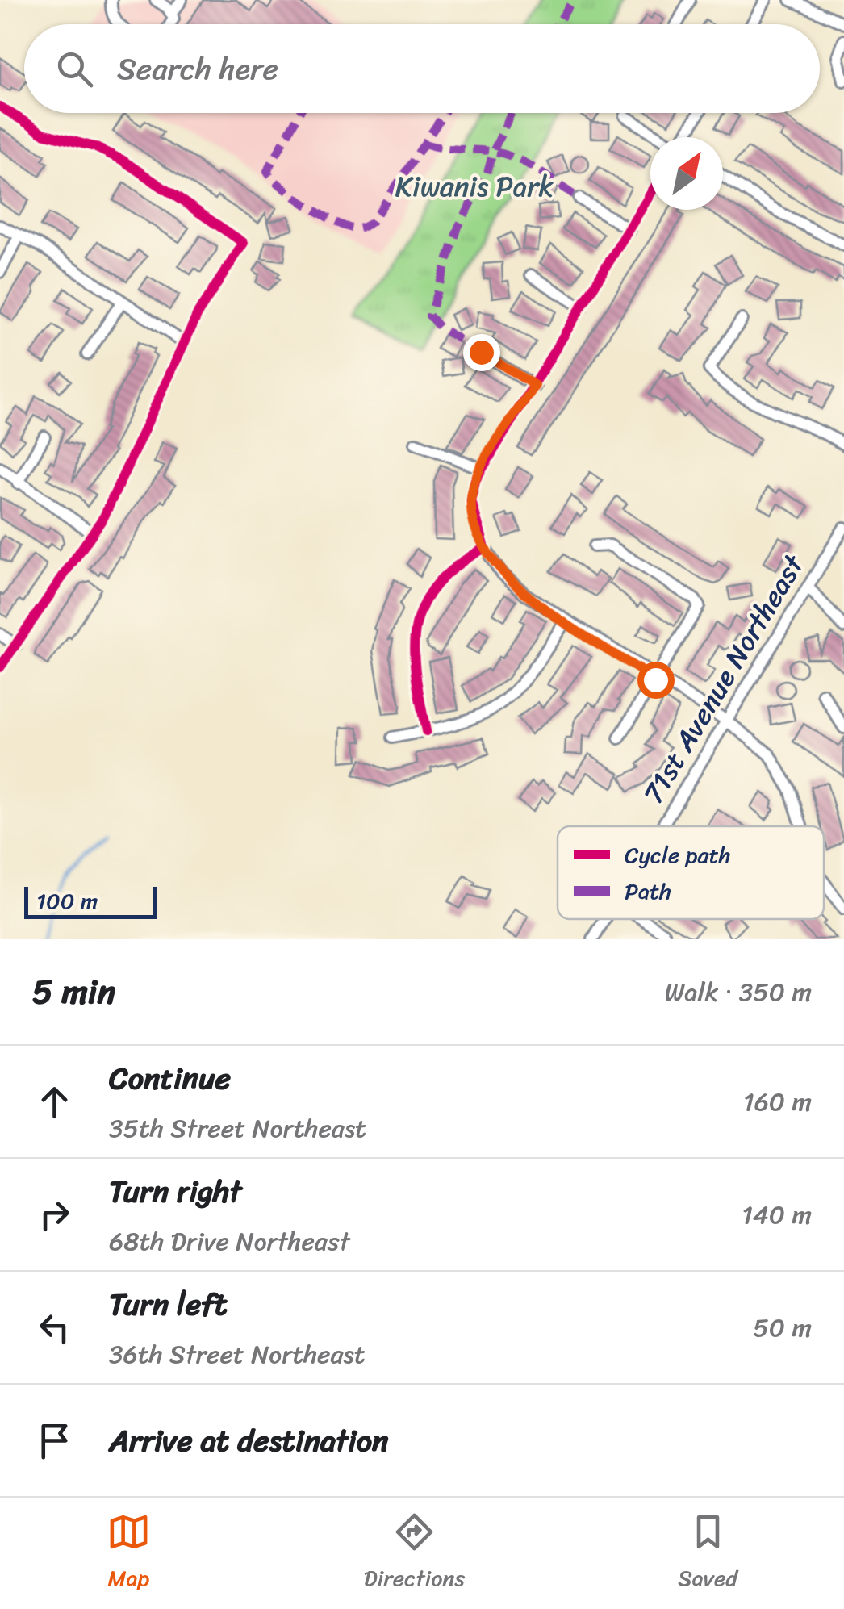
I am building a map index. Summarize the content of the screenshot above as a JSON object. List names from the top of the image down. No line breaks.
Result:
{"streets":{"street":["71st Avenue Northeast"]},"parks":["Kiwanis Park"],"legend":["Cycle path","Path"],"scale_bar":"100 m","north":"top right","page":{"search":"Search here","scale":"100 m","heading":["5 min","Walk · 350 m"],"list":[["Continue","35th Street Northeast","160 m"],["Turn right","68th Drive Northeast","140 m"],["Turn left","36th Street Northeast","50 m"],"Arrive at destination"],"nav":["Map","Directions","Saved"]}}
